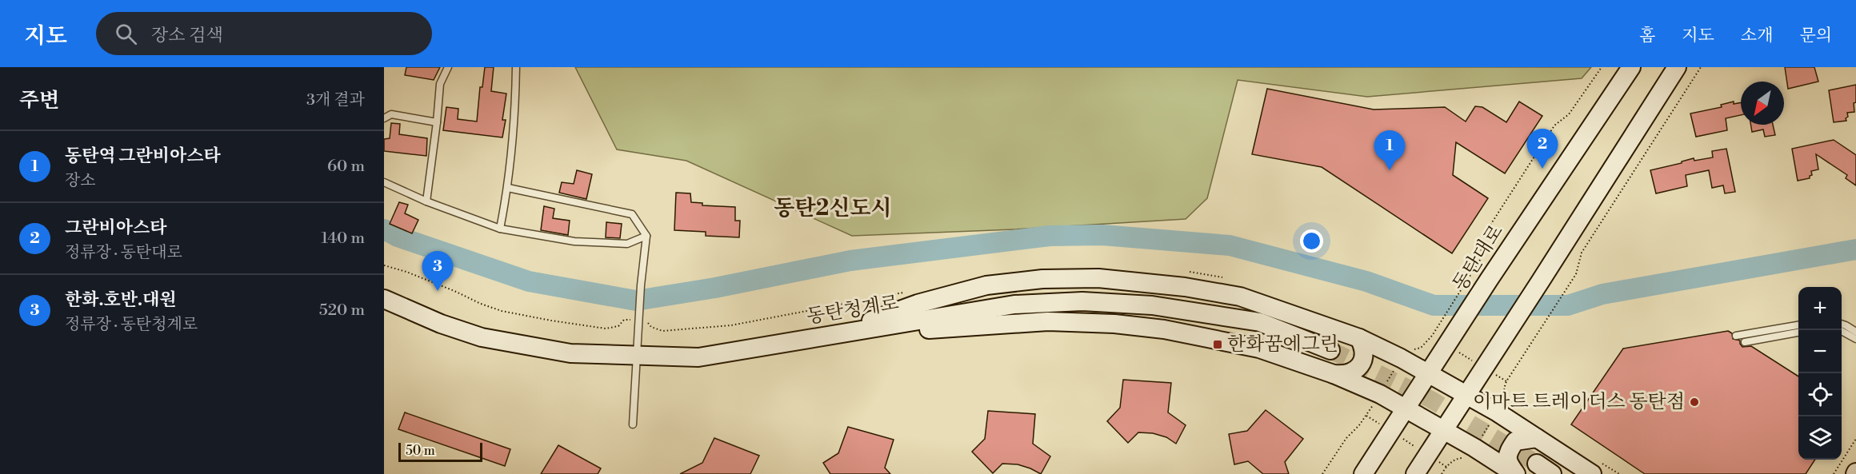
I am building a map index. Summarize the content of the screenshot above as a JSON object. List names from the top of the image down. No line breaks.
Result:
{"streets":{"street":["동탄대로","동탄청계로"]},"districts":["동탄2신도시"],"places":{"transit":["한화꿈에그린"],"other":["이마트 트레이더스 동탄점"]},"scale_bar":"50 m","north":"bottom left","page":{"header":"지도","search":"장소 검색","nav":["홈","지도","소개","문의"],"heading":["주변","3개 결과"],"pins":["2","1","3"],"list":[{"mark":"1","name":"동탄역 그란비아스타","note":"장소","value":"60 m"},{"mark":"2","name":"그란비아스타","note":"정류장 · 동탄대로","value":"140 m"},{"mark":"3","name":"한화.호반.대원","note":"정류장 · 동탄청계로","value":"520 m"}],"map_buttons":["+","−"],"scale":"50 m"}}
